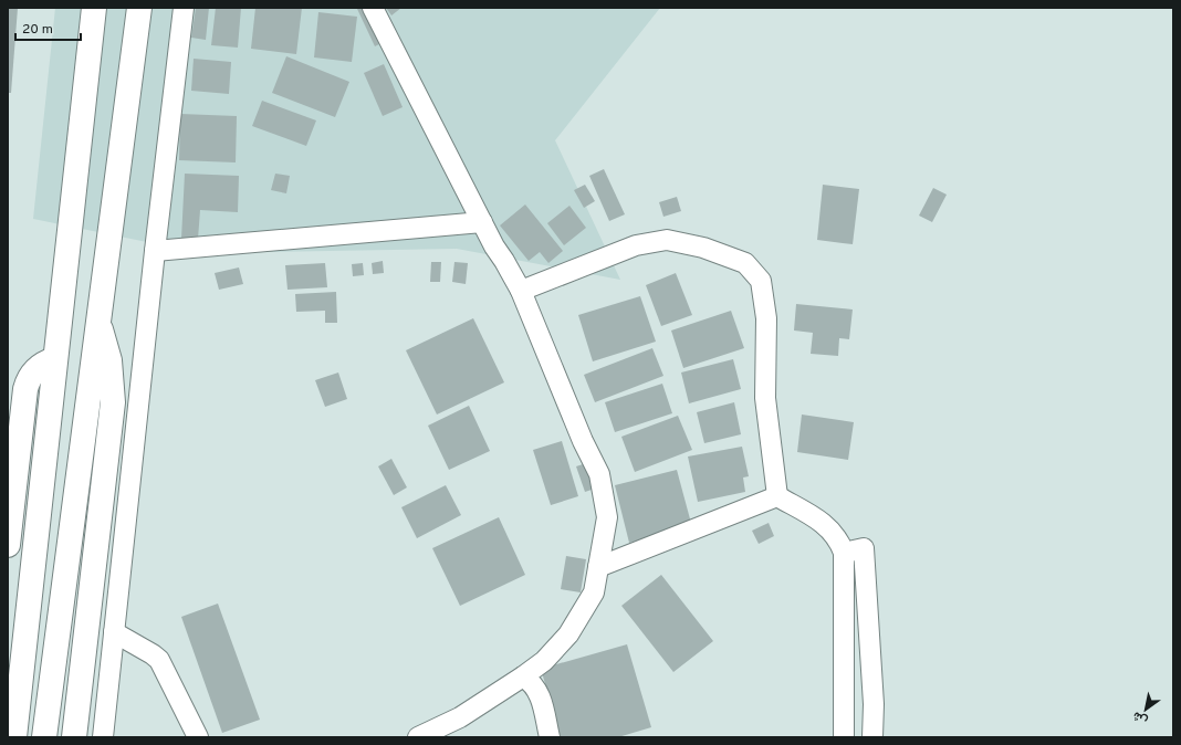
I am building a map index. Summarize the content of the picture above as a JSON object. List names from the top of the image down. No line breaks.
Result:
{"scale_bar":"20 m","north":"bottom left"}
